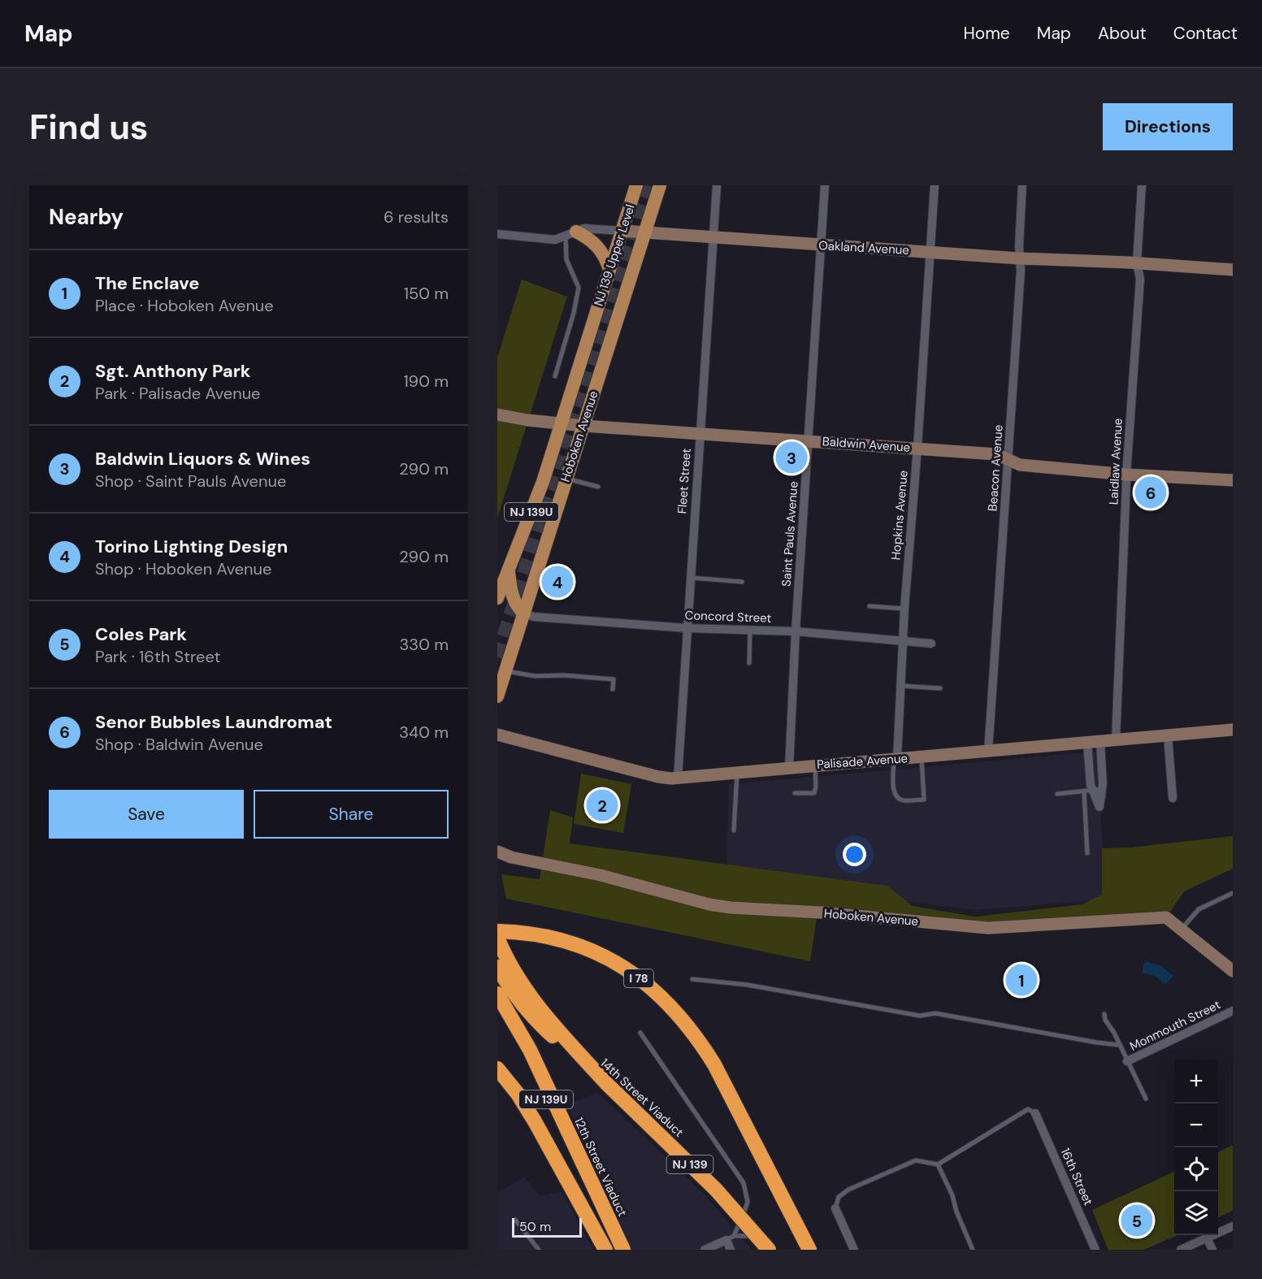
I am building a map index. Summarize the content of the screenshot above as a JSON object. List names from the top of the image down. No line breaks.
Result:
{"streets":{"highway":["NJ 139U","I 78","14th Street Viaduct","NJ 139","12th Street Viaduct"],"main road":["NJ 139 Upper Level","Hoboken Avenue"],"street":["Oakland Avenue","Baldwin Avenue","Laidlaw Avenue","Beacon Avenue","Fleet Street","Hopkins Avenue","Saint Pauls Avenue","Concord Street","Palisade Avenue","Monmouth Street","16th Street"]},"crossings":[["Oakland Avenue","NJ 139 Upper Level"],["Oakland Avenue","Hoboken Avenue"],["Oakland Avenue","Laidlaw Avenue"],["Oakland Avenue","Beacon Avenue"],["Oakland Avenue","Fleet Street"],["Oakland Avenue","Hopkins Avenue"],["Oakland Avenue","Saint Pauls Avenue"],["NJ 139 Upper Level","Hoboken Avenue"],["Hoboken Avenue","Baldwin Avenue"],["Hoboken Avenue","Concord Street"],["Baldwin Avenue","Laidlaw Avenue"],["Baldwin Avenue","Beacon Avenue"],["Baldwin Avenue","Fleet Street"],["Baldwin Avenue","Hopkins Avenue"],["Baldwin Avenue","Saint Pauls Avenue"],["Laidlaw Avenue","Palisade Avenue"],["Beacon Avenue","Palisade Avenue"],["Fleet Street","Concord Street"],["Fleet Street","Palisade Avenue"],["NJ 139U","12th Street Viaduct"],["Hopkins Avenue","Concord Street"],["Hopkins Avenue","Palisade Avenue"],["Saint Pauls Avenue","Concord Street"],["Saint Pauls Avenue","Palisade Avenue"]],"scale_bar":"50 m","page":{"header":"Map","nav":["Home","Map","About","Contact"],"buttons":["Directions",["Save","Share"]],"title":"Find us","heading":["Nearby","6 results"],"list":[{"mark":"1","name":"The Enclave","note":"Place · Hoboken Avenue","value":"150 m"},{"mark":"2","name":"Sgt. Anthony Park","note":"Park · Palisade Avenue","value":"190 m"},{"mark":"3","name":"Baldwin Liquors & Wines","note":"Shop · Saint Pauls Avenue","value":"290 m"},{"mark":"4","name":"Torino Lighting Design","note":"Shop · Hoboken Avenue","value":"290 m"},{"mark":"5","name":"Coles Park","note":"Park · 16th Street","value":"330 m"},{"mark":"6","name":"Senor Bubbles Laundromat","note":"Shop · Baldwin Avenue","value":"340 m"}],"pins":["3","6","4","2","1","5"],"map_buttons":["+","−"],"scale":"50 m"}}
